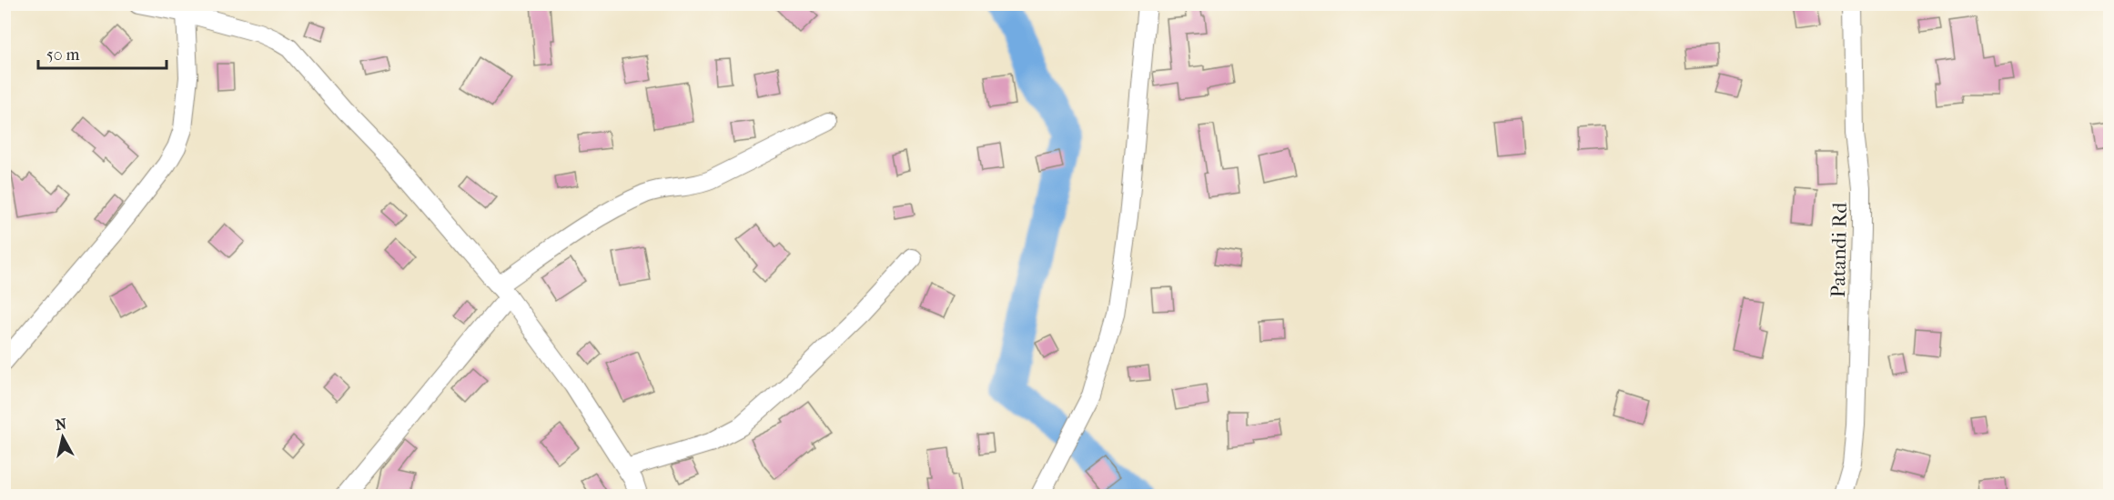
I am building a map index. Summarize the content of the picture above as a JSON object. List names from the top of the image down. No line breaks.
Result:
{"streets":{"street":["Patandi Rd"]},"scale_bar":"50 m","north":"top"}
